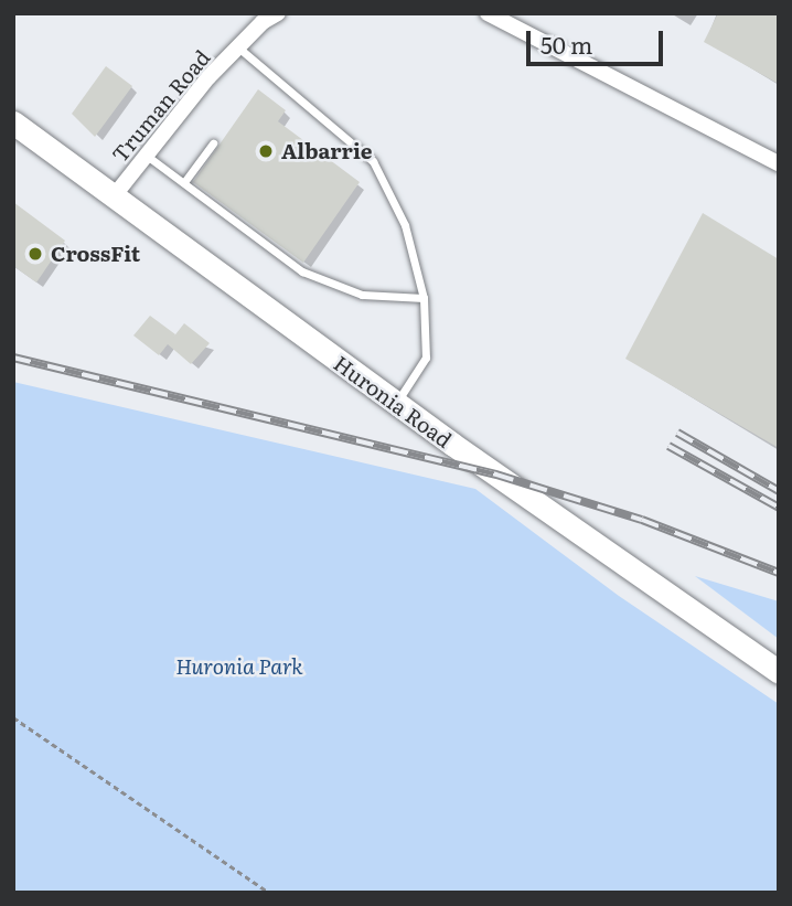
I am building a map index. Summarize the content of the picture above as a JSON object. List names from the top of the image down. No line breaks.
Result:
{"streets":{"main road":["Huronia Road"],"street":["Truman Road"]},"crossings":[["Truman Road","Huronia Road"]],"parks":["Huronia Park"],"places":["Albarrie","CrossFit"],"scale_bar":"50 m"}
